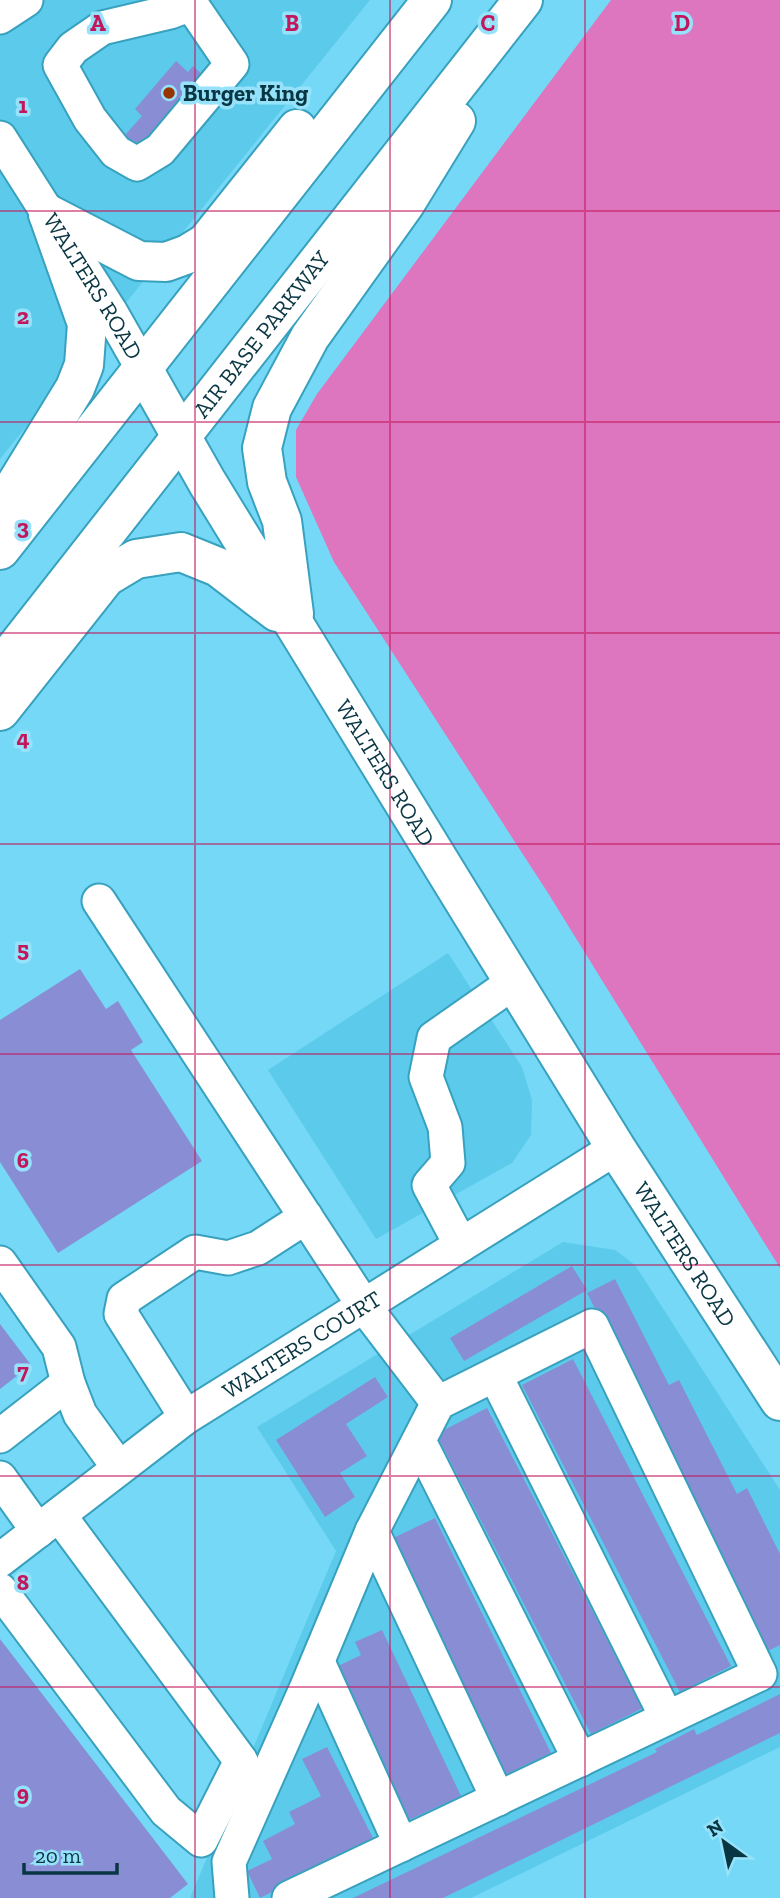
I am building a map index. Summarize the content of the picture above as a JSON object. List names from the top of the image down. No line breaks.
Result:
{"streets":{"main road":["WALTERS ROAD","AIR BASE PARKWAY"],"street":["WALTERS COURT"]},"crossings":[["WALTERS ROAD","AIR BASE PARKWAY"],["WALTERS ROAD","WALTERS COURT"]],"places":["Burger King"],"scale_bar":"20 m","north":"top left","grid":{"columns":["A","B","C","D"],"rows":["1","2","3","4","5","6","7","8","9"]}}
